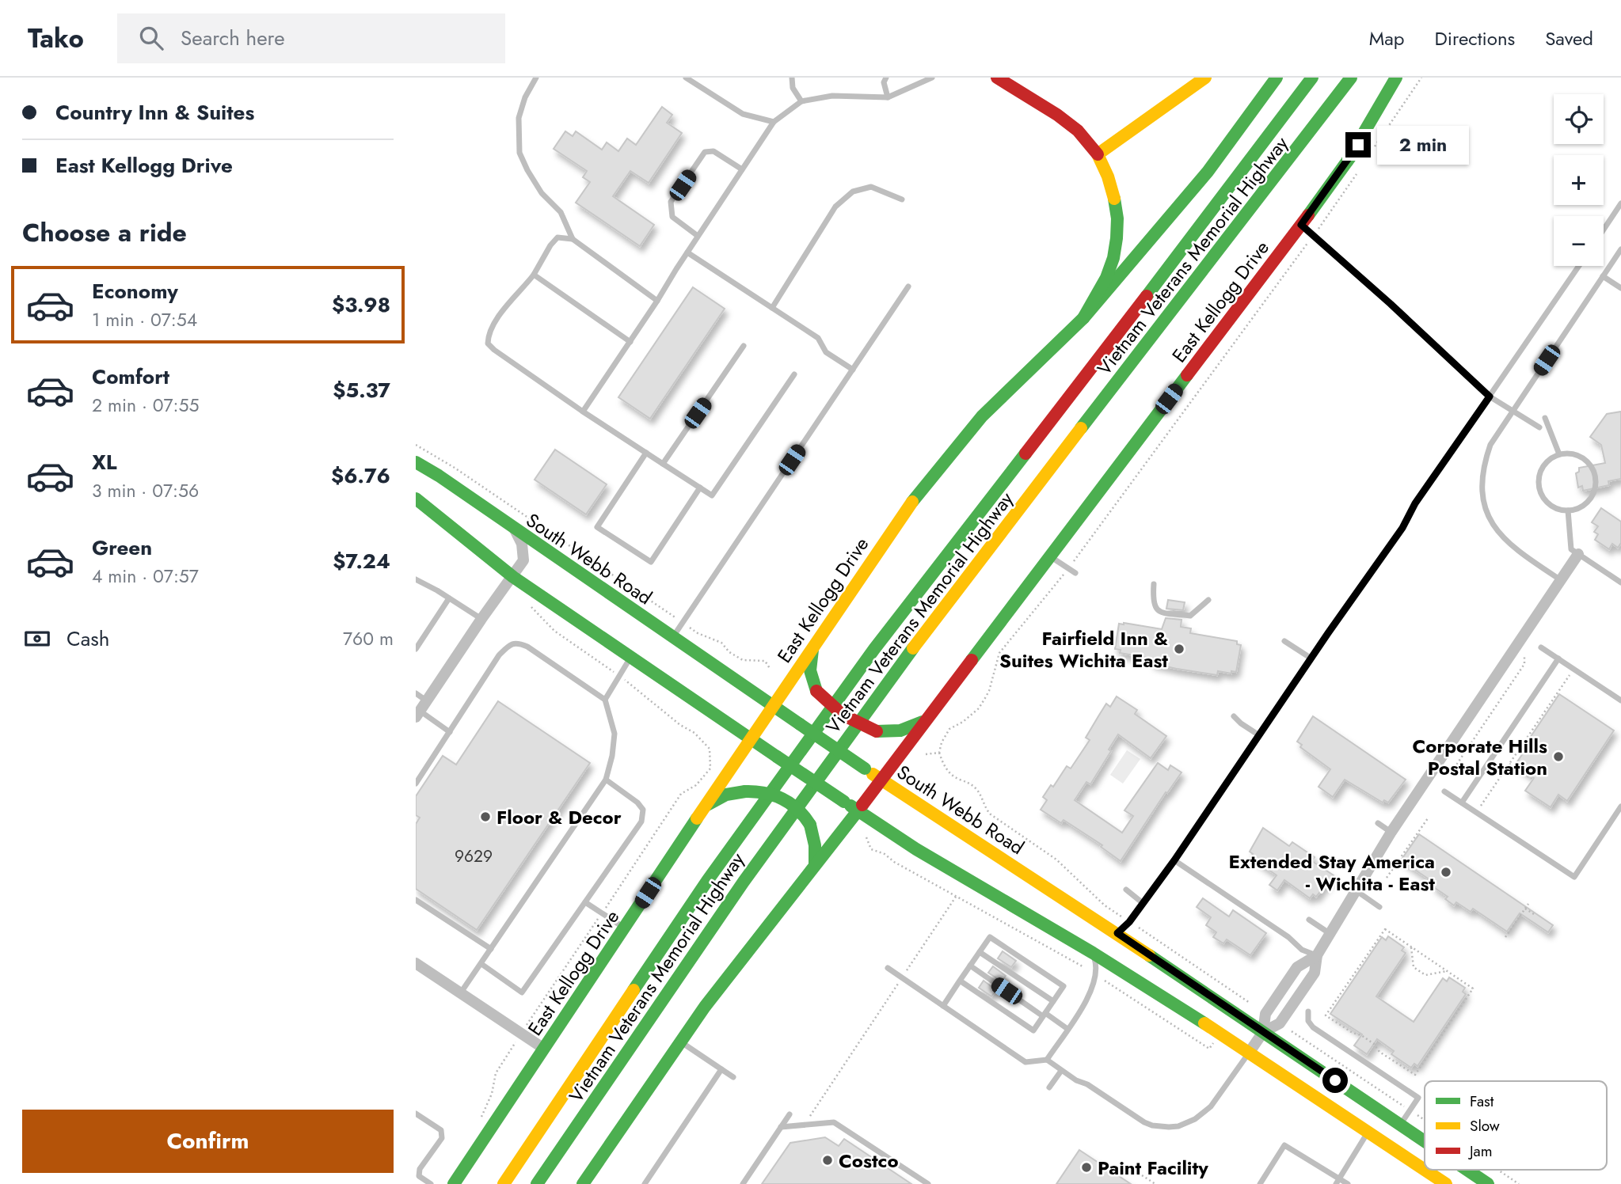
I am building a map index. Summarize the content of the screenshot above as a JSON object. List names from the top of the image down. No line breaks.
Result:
{"streets":{"main road":["Vietnam Veterans Memorial Highway","East Kellogg Drive","South Webb Road"]},"crossings":[["East Kellogg Drive","South Webb Road"]],"places":["Fairfield Inn & Suites Wichita East","Corporate Hills Postal Station","Floor & Decor","Extended Stay America - Wichita - East","Costco","Paint Facility"],"house_numbers":["9629"],"legend":["Fast","Slow","Jam"],"page":{"header":"Tako","search":"Search here","nav":["Map","Directions","Saved"],"banner":["Country Inn & Suites","East Kellogg Drive"],"map_buttons":["+","−"],"bubble":"2 min","heading":"Choose a ride","list":[{"name":"Economy","note":"1 min · 07:54","value":"$3.98"},{"name":"Comfort","note":"2 min · 07:55","value":"$5.37"},{"name":"XL","note":"3 min · 07:56","value":"$6.76"},{"name":"Green","note":"4 min · 07:57","value":"$7.24"}],"pay":["Cash","760 m"],"buttons":"Confirm"}}
